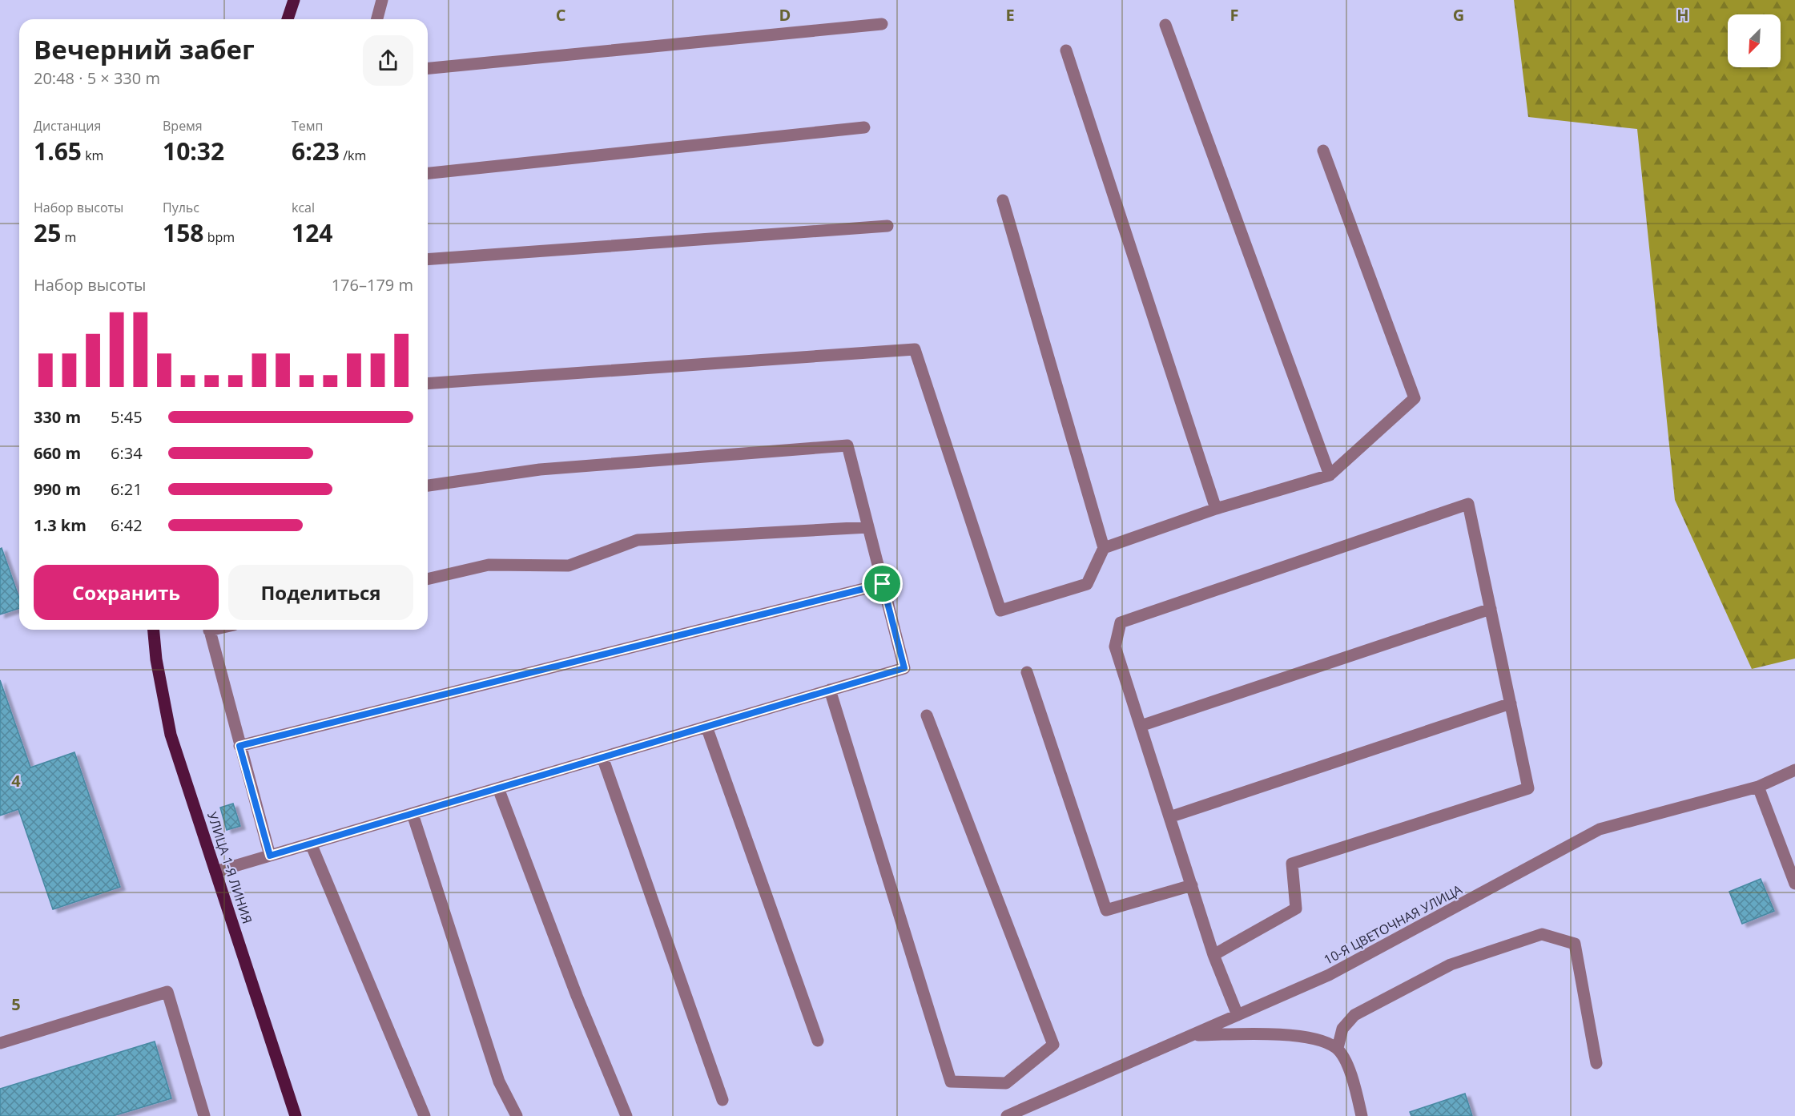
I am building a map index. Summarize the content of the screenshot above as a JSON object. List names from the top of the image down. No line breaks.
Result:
{"streets":{"main road":["УЛИЦА 1-Я ЛИНИЯ"],"lane":["10-Я ЦВЕТОЧНАЯ УЛИЦА"]},"north":"bottom left","page":{"heading":["Вечерний забег","20:48 · 5 × 330 m"],"stats":[["Дистанция","1.65 km"],["Время","10:32"],["Темп","6:23 /km"],["Набор высоты","25 m"],["Пульс","158 bpm"],["kcal","124"]],"chart":["Набор высоты","176–179 m"],"list":[{"name":"330 m","note":"5:45"},{"name":"660 m","note":"6:34"},{"name":"990 m","note":"6:21"},{"name":"1.3 km","note":"6:42"}],"buttons":["Сохранить","Поделиться"]},"grid":{"columns":["C","D","E","F","G","H"],"rows":["4","5"]}}
